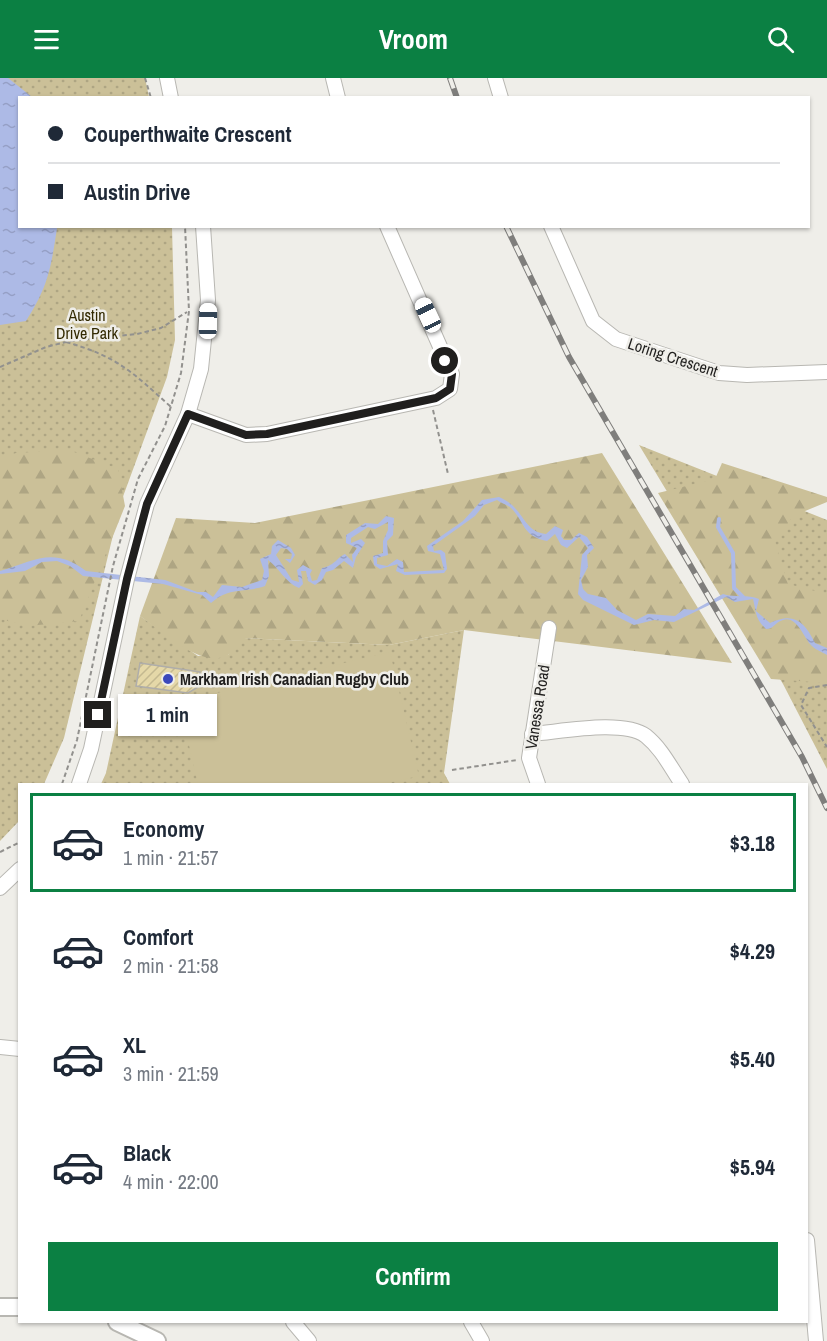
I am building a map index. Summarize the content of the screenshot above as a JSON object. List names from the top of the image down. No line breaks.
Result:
{"streets":{"street":["Loring Crescent","Vanessa Road"]},"parks":["Austin Drive Park"],"places":["Markham Irish Canadian Rugby Club"],"page":{"header":"Vroom","banner":["Couperthwaite Crescent","Austin Drive"],"bubble":"1 min","list":[{"name":"Economy","note":"1 min · 21:57","value":"$3.18"},{"name":"Comfort","note":"2 min · 21:58","value":"$4.29"},{"name":"XL","note":"3 min · 21:59","value":"$5.40"},{"name":"Black","note":"4 min · 22:00","value":"$5.94"}],"buttons":"Confirm"}}
